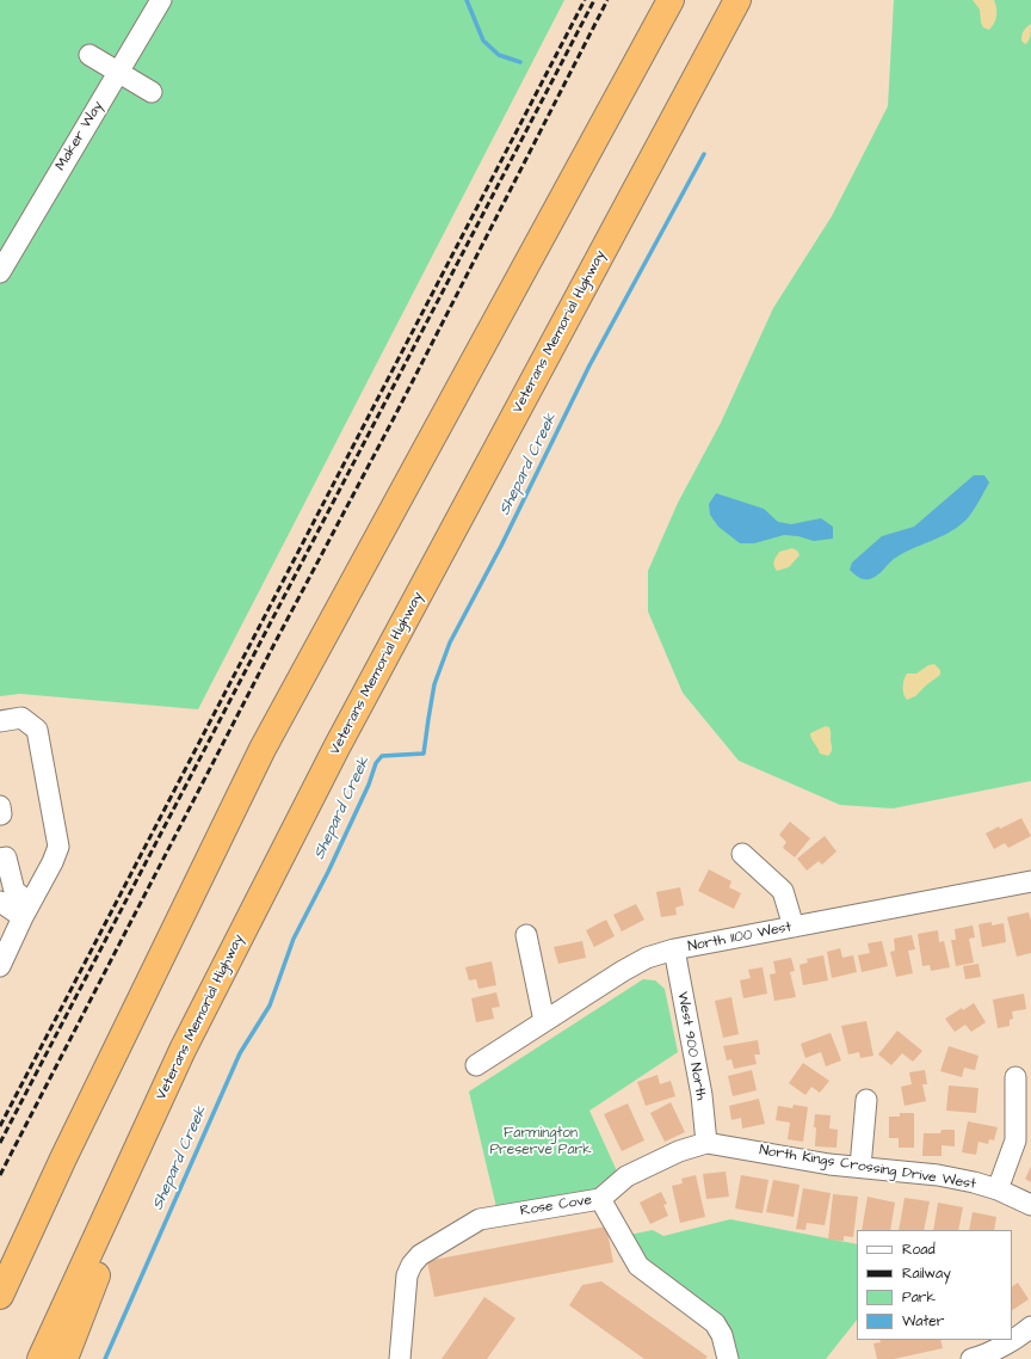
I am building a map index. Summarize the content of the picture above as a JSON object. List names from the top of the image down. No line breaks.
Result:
{"streets":{"highway":["Veterans Memorial Highway"],"street":["Maker Way","North 1100 West","West 900 North","North Kings Crossing Drive West","Rose Cove"]},"crossings":[["North 1100 West","West 900 North"],["West 900 North","North Kings Crossing Drive West"],["North Kings Crossing Drive West","Rose Cove"]],"water":["Shepard Creek"],"parks":["Farmington Preserve Park"],"legend":["Road","Railway","Park","Water"]}
